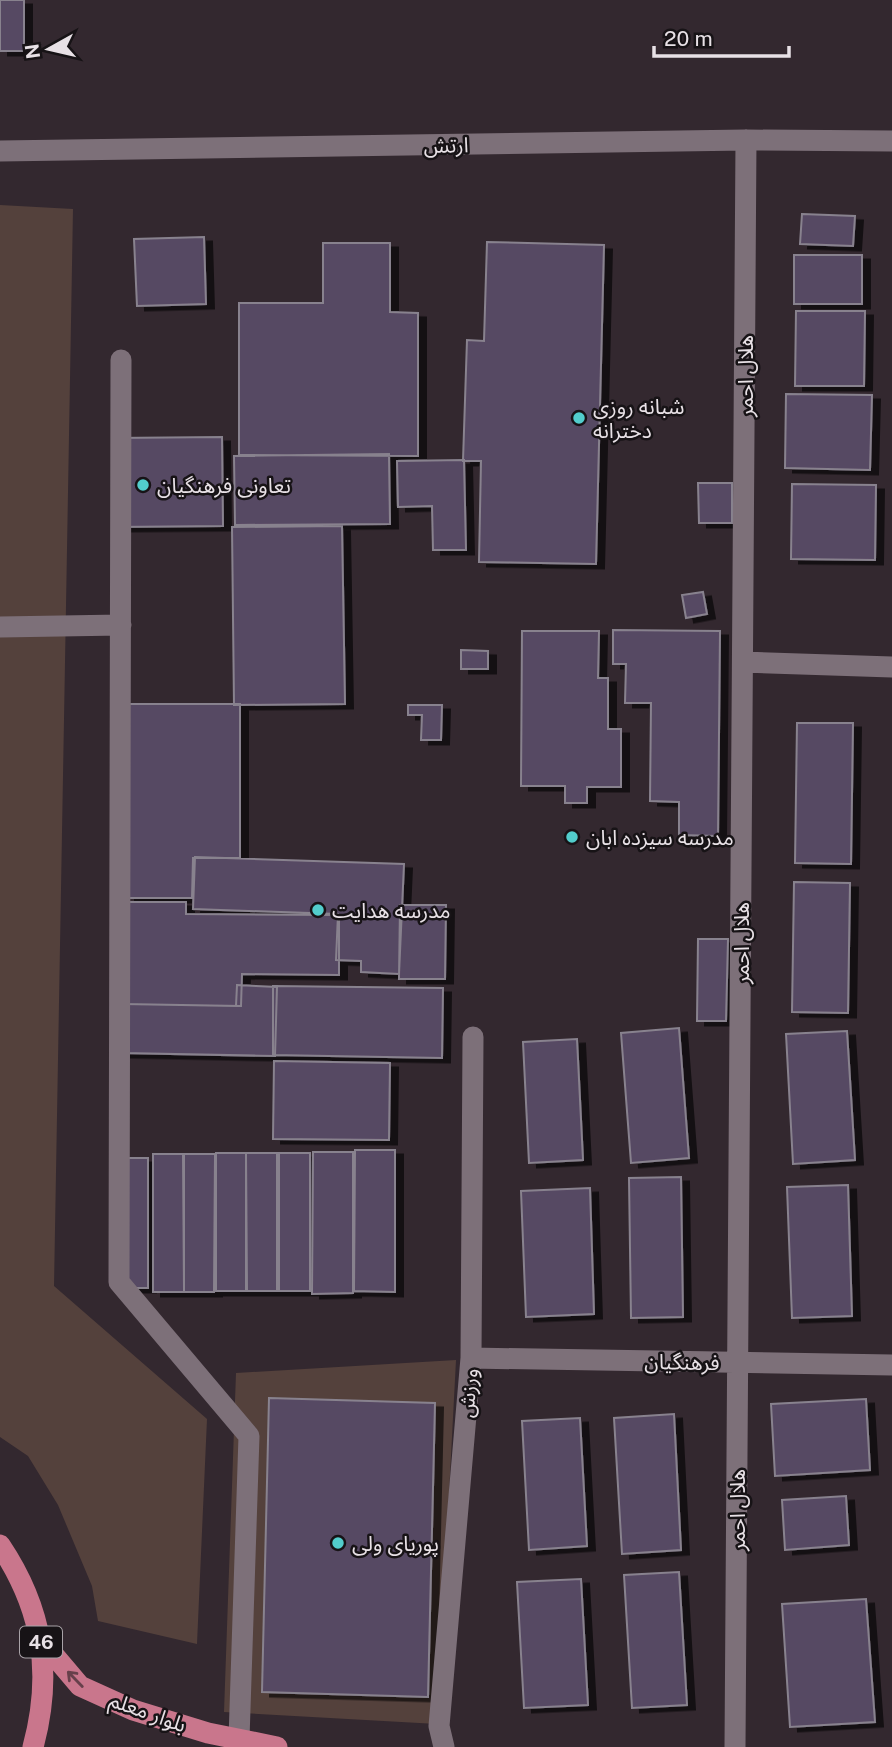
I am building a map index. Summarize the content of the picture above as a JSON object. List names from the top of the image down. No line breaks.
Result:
{"streets":{"main road":["46","بلوار معلم"],"street":["ارتش","هلال احمر","فرهنگیان","ورزش"]},"crossings":[["ارتش","هلال احمر"],["هلال احمر","فرهنگیان"],["فرهنگیان","ورزش"],["46","بلوار معلم"]],"one_way":["بلوار معلم"],"places":["شبانه روزی دخترانه","تعاونی فرهنگیان","مدرسه سیزده ابان","مدرسه هدایت","پوریای ولی"],"scale_bar":"20 m","north":"left"}
